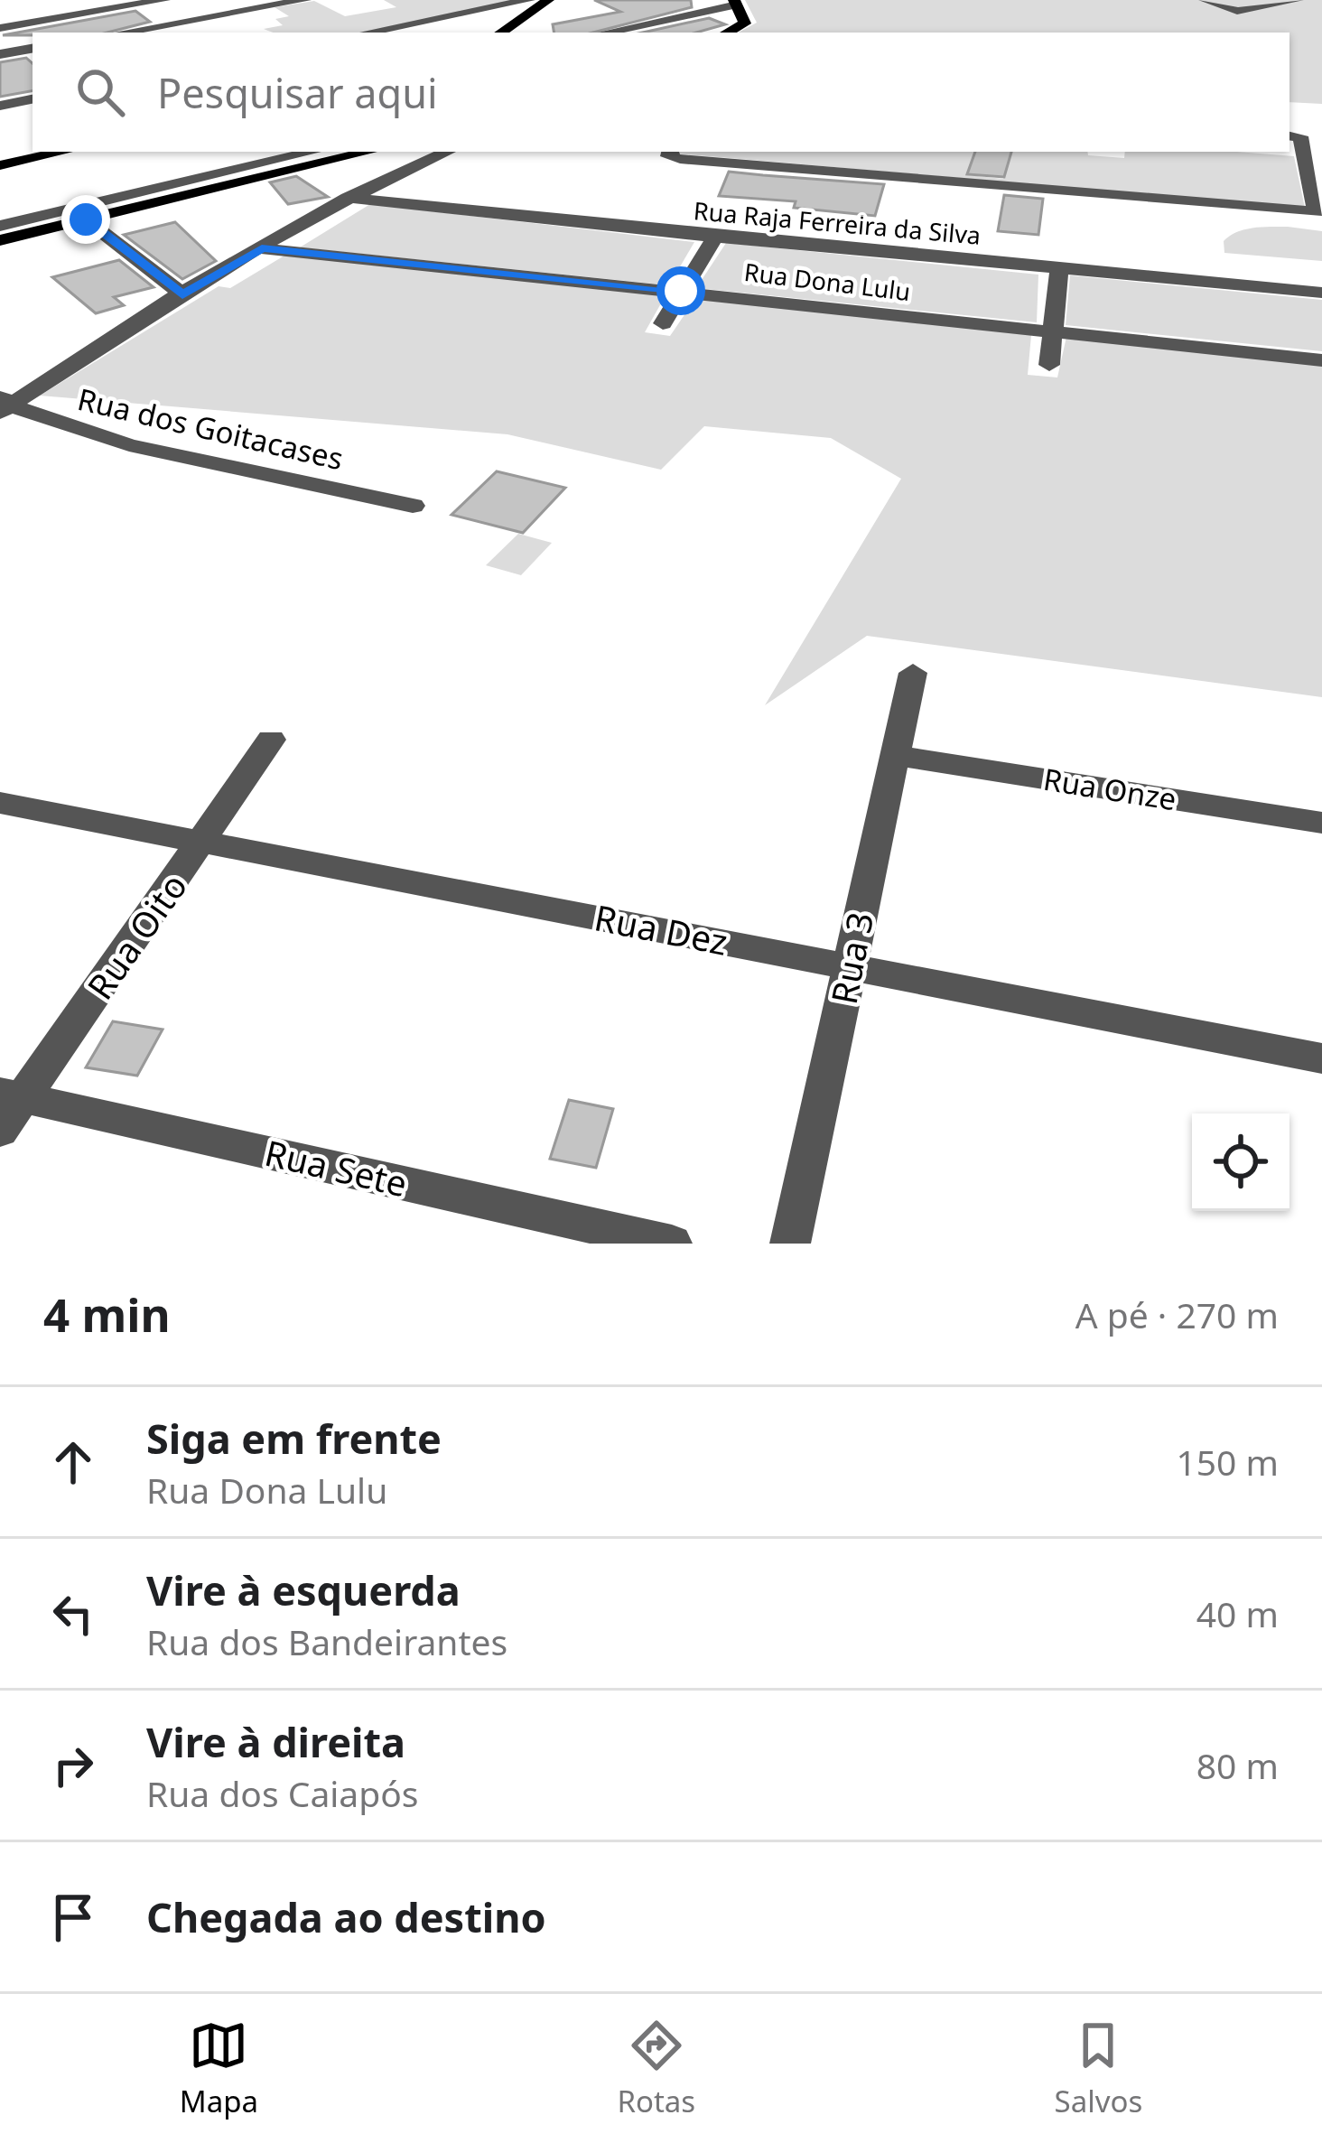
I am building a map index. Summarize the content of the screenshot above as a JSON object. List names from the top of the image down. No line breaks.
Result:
{"streets":{"street":["Rua Raja Ferreira da Silva","Rua Dona Lulu","Rua dos Goitacases","Rua Onze","Rua Dez","Rua Oito","Rua 3","Rua Sete"]},"crossings":[["Rua Onze","Rua 3"],["Rua Dez","Rua Oito"],["Rua Dez","Rua 3"],["Rua Oito","Rua Sete"]],"page":{"search":"Pesquisar aqui","heading":["4 min","A pé · 270 m"],"list":[["Siga em frente","Rua Dona Lulu","150 m"],["Vire à esquerda","Rua dos Bandeirantes","40 m"],["Vire à direita","Rua dos Caiapós","80 m"],"Chegada ao destino"],"nav":["Mapa","Rotas","Salvos"]}}
